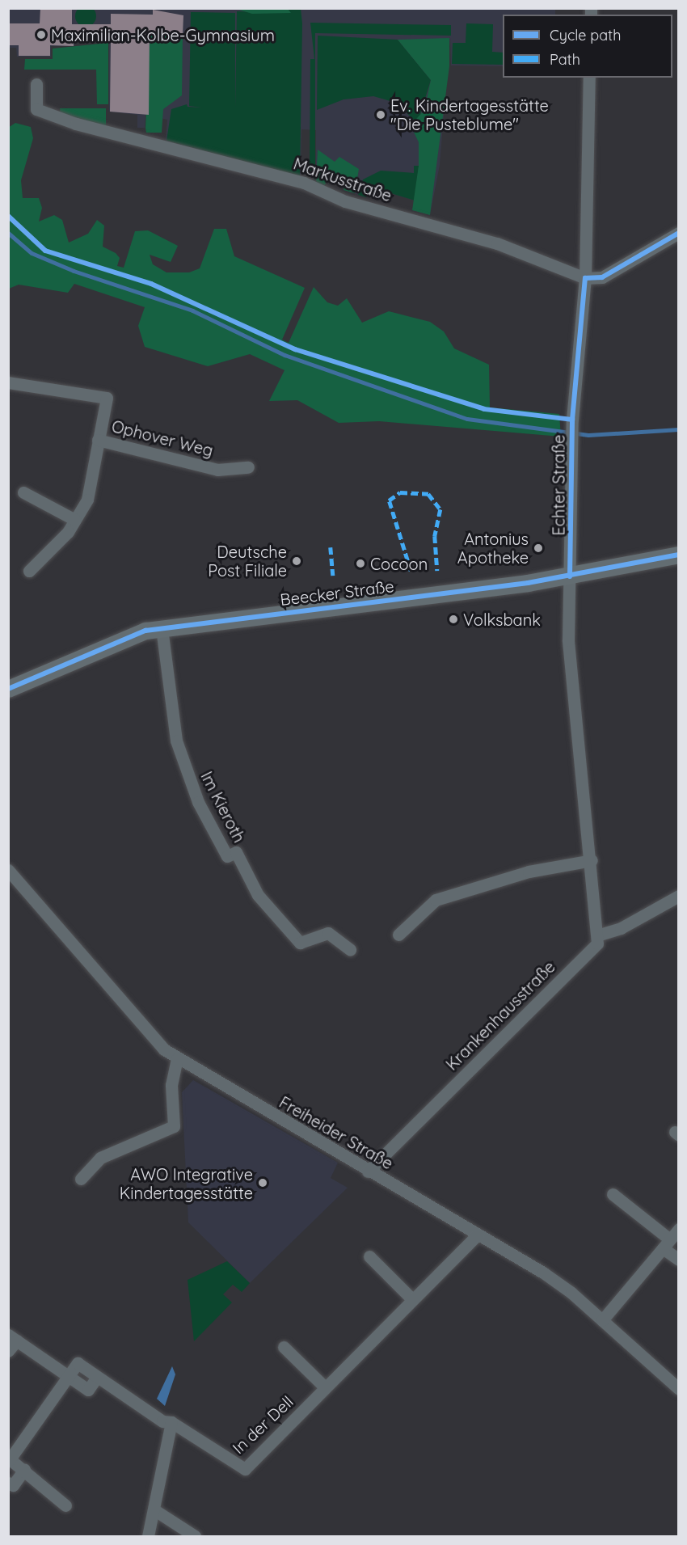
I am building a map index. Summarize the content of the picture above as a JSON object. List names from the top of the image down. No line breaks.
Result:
{"streets":{"street":["Markusstraße","Ophover Weg","Echter Straße","Beecker Straße","Im Kieroth","Krankenhausstraße","Freiheider Straße","In der Dell"]},"crossings":[["Markusstraße","Echter Straße"],["Echter Straße","Beecker Straße"],["Beecker Straße","Im Kieroth"],["Krankenhausstraße","Freiheider Straße"],["Freiheider Straße","In der Dell"]],"places":["Maximilian-Kolbe-Gymnasium","Ev. Kindertagesstätte \"Die Pusteblume\"","Antonius Apotheke","Deutsche Post Filiale","Cocoon","Volksbank","AWO Integrative Kindertagesstätte"],"legend":["Cycle path","Path"]}
